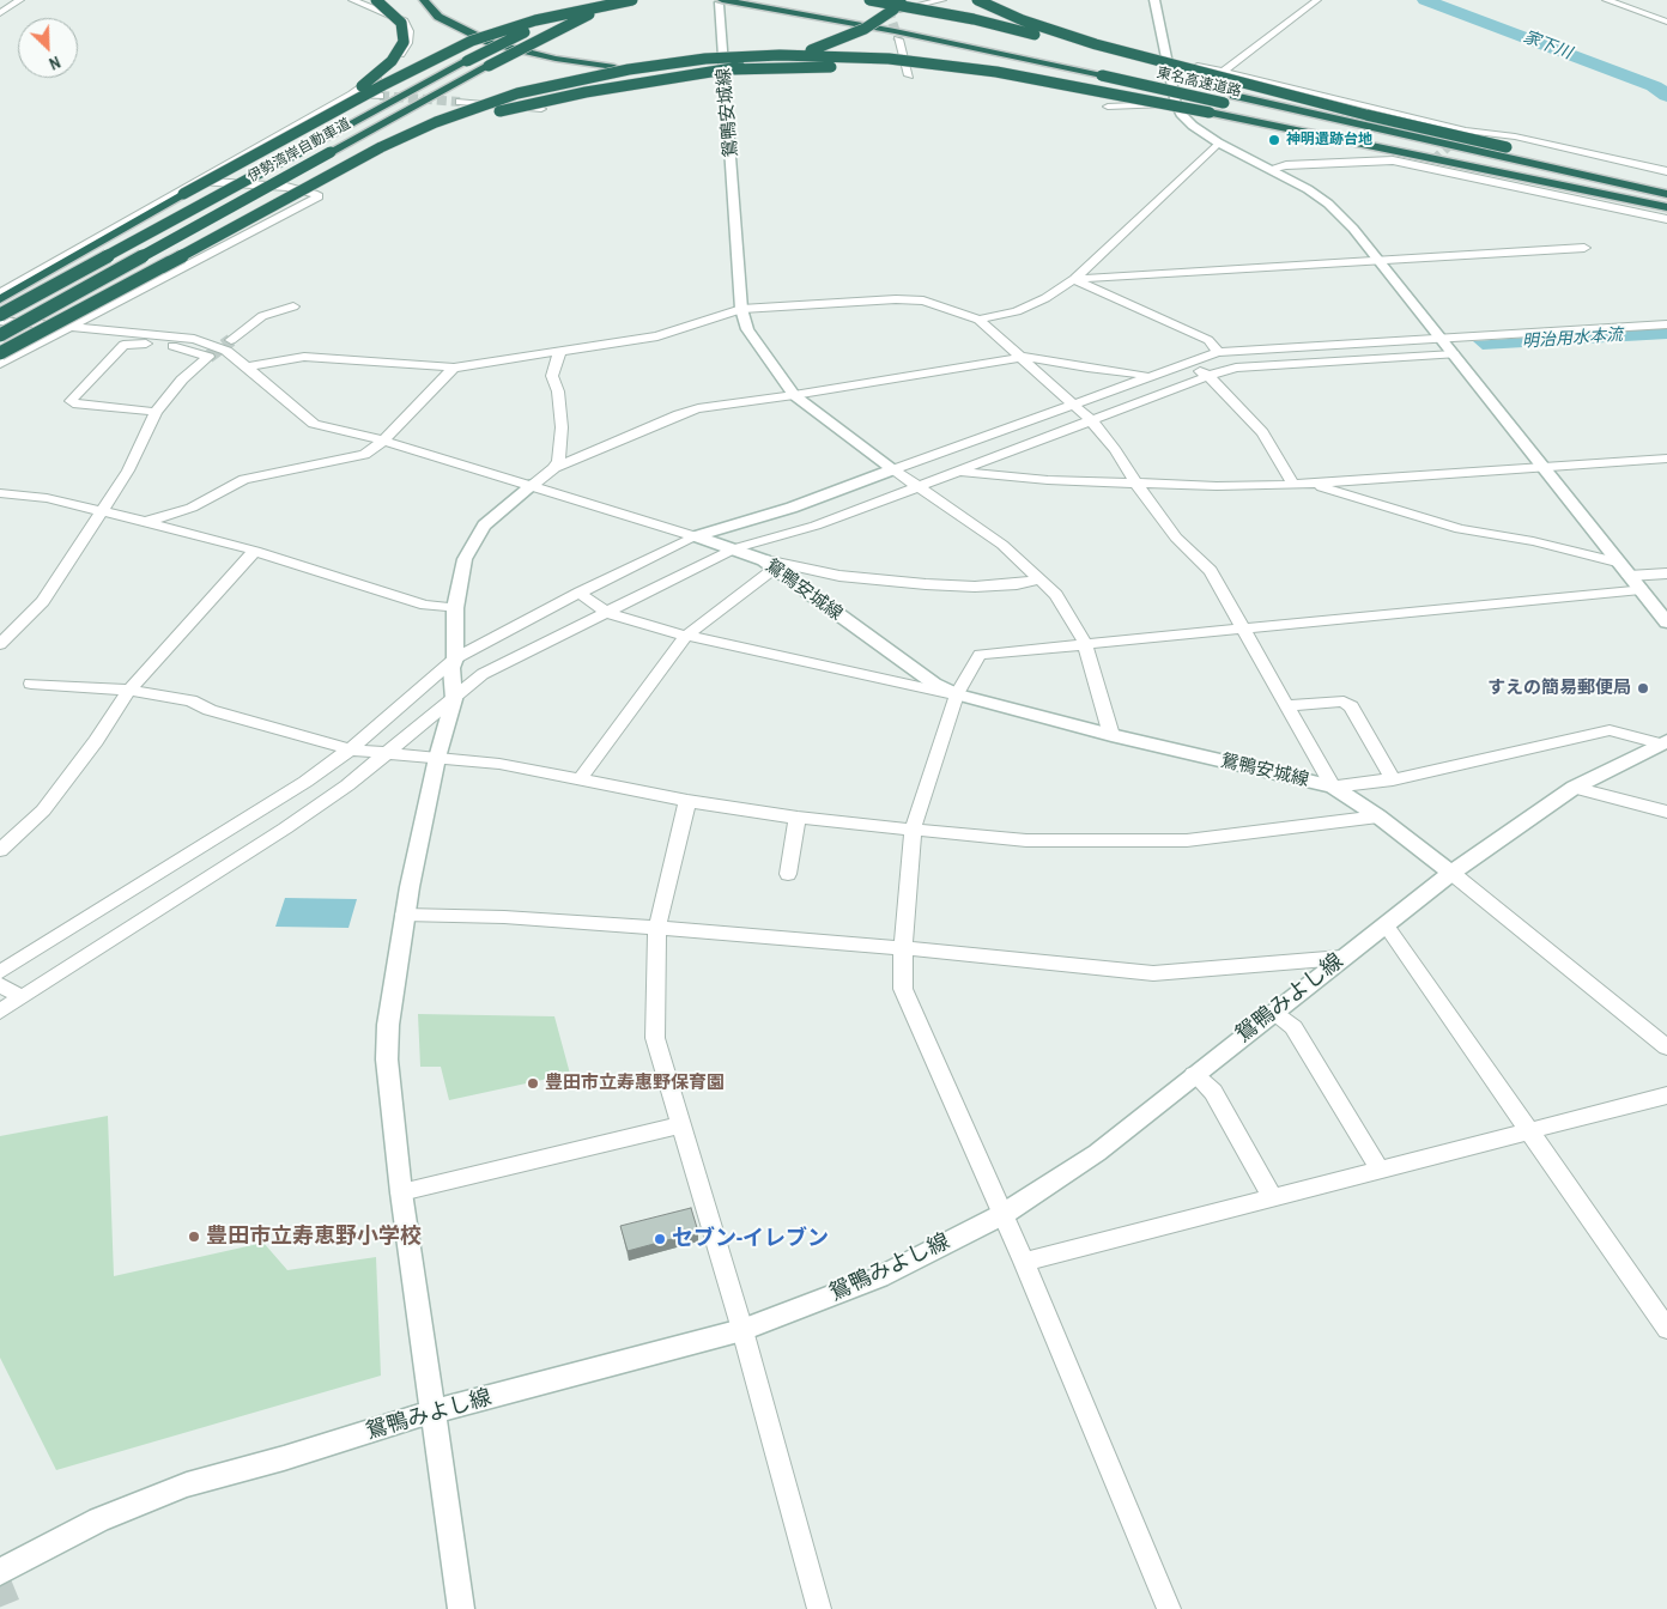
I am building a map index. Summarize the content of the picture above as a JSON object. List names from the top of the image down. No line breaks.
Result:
{"streets":{"highway":["東名高速道路","伊勢湾岸自動車道"],"main road":["鴛鴨安城線","鴛鴨みよし線"]},"crossings":[["東名高速道路","鴛鴨安城線"],["鴛鴨安城線","鴛鴨みよし線"]],"water":["家下川","明治用水本流"],"places":["神明遺跡台地","すえの簡易郵便局","豊田市立寿惠野保育園","豊田市立寿恵野小学校","セブン-イレブン"],"north":"bottom right"}
